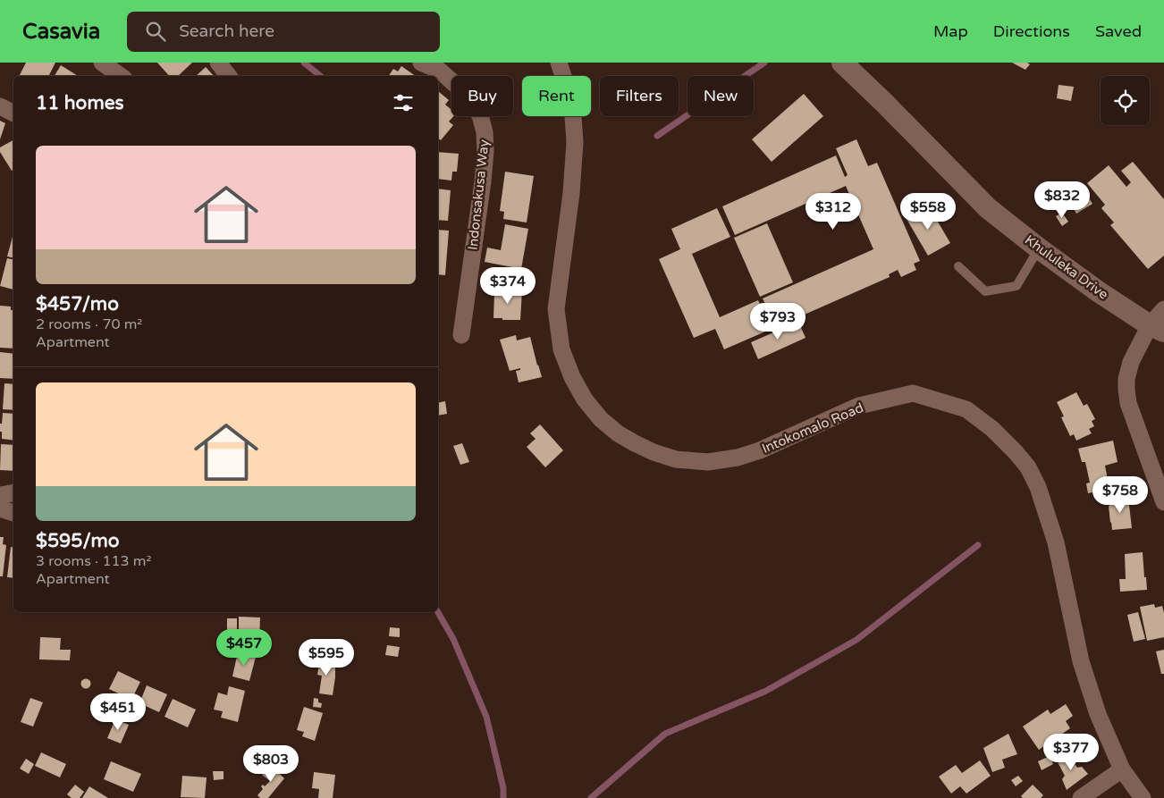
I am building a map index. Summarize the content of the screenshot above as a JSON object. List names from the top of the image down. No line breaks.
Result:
{"streets":{"street":["Indonsakusa Way","Khululeka Drive","Intokomalo Road"]},"page":{"header":"Casavia","search":"Search here","nav":["Map","Directions","Saved"],"chip":["Buy","Rent","Filters","New"],"heading":"11 homes","list":[{"name":"$457/mo","note":"2 rooms · 70 m² · Apartment"},{"name":"$595/mo","note":"3 rooms · 113 m² · Apartment"}],"price":["$832","$312","$558","$374","$793","$758","$457","$595","$451","$377","$803"]}}
